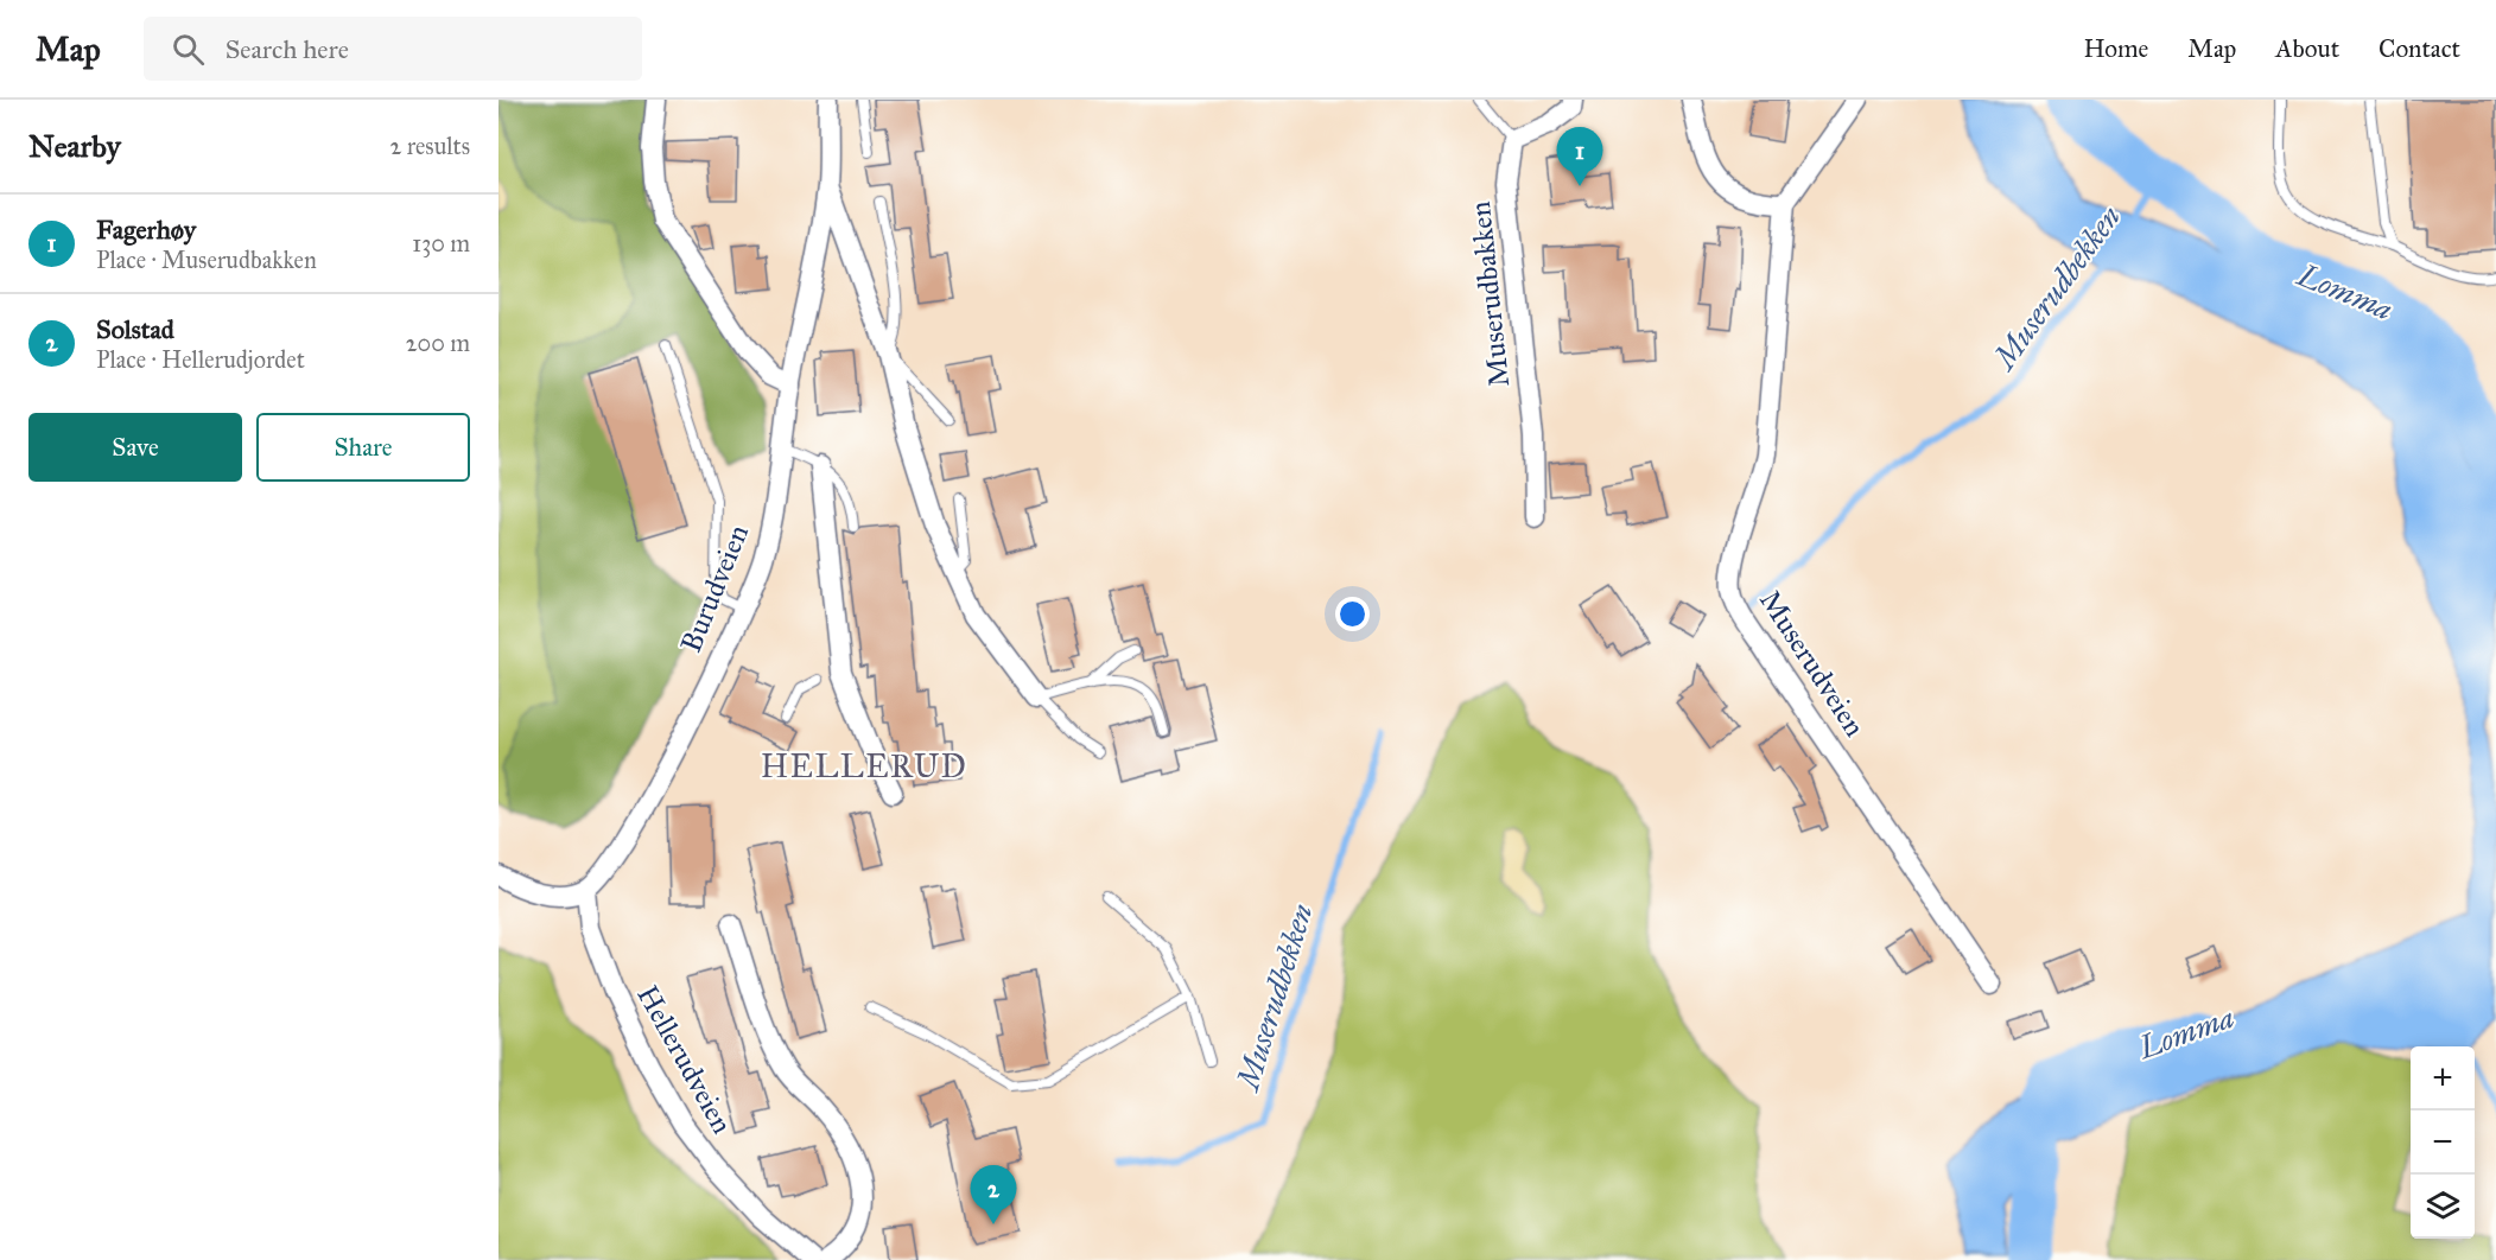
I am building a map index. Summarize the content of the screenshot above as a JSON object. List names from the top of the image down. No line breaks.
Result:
{"streets":{"street":["Muserudbakken","Burudveien","Muserudveien","Hellerudveien"]},"crossings":[["Burudveien","Hellerudveien"]],"districts":["HELLERUD"],"water":["Muserudbekken","Lomma"],"page":{"header":"Map","search":"Search here","nav":["Home","Map","About","Contact"],"heading":["Nearby","2 results"],"pins":["1","2"],"list":[{"mark":"1","name":"Fagerhøy","note":"Place · Muserudbakken","value":"130 m"},{"mark":"2","name":"Solstad","note":"Place · Hellerudjordet","value":"200 m"}],"buttons":["Save","Share"],"map_buttons":["+","−"]}}
